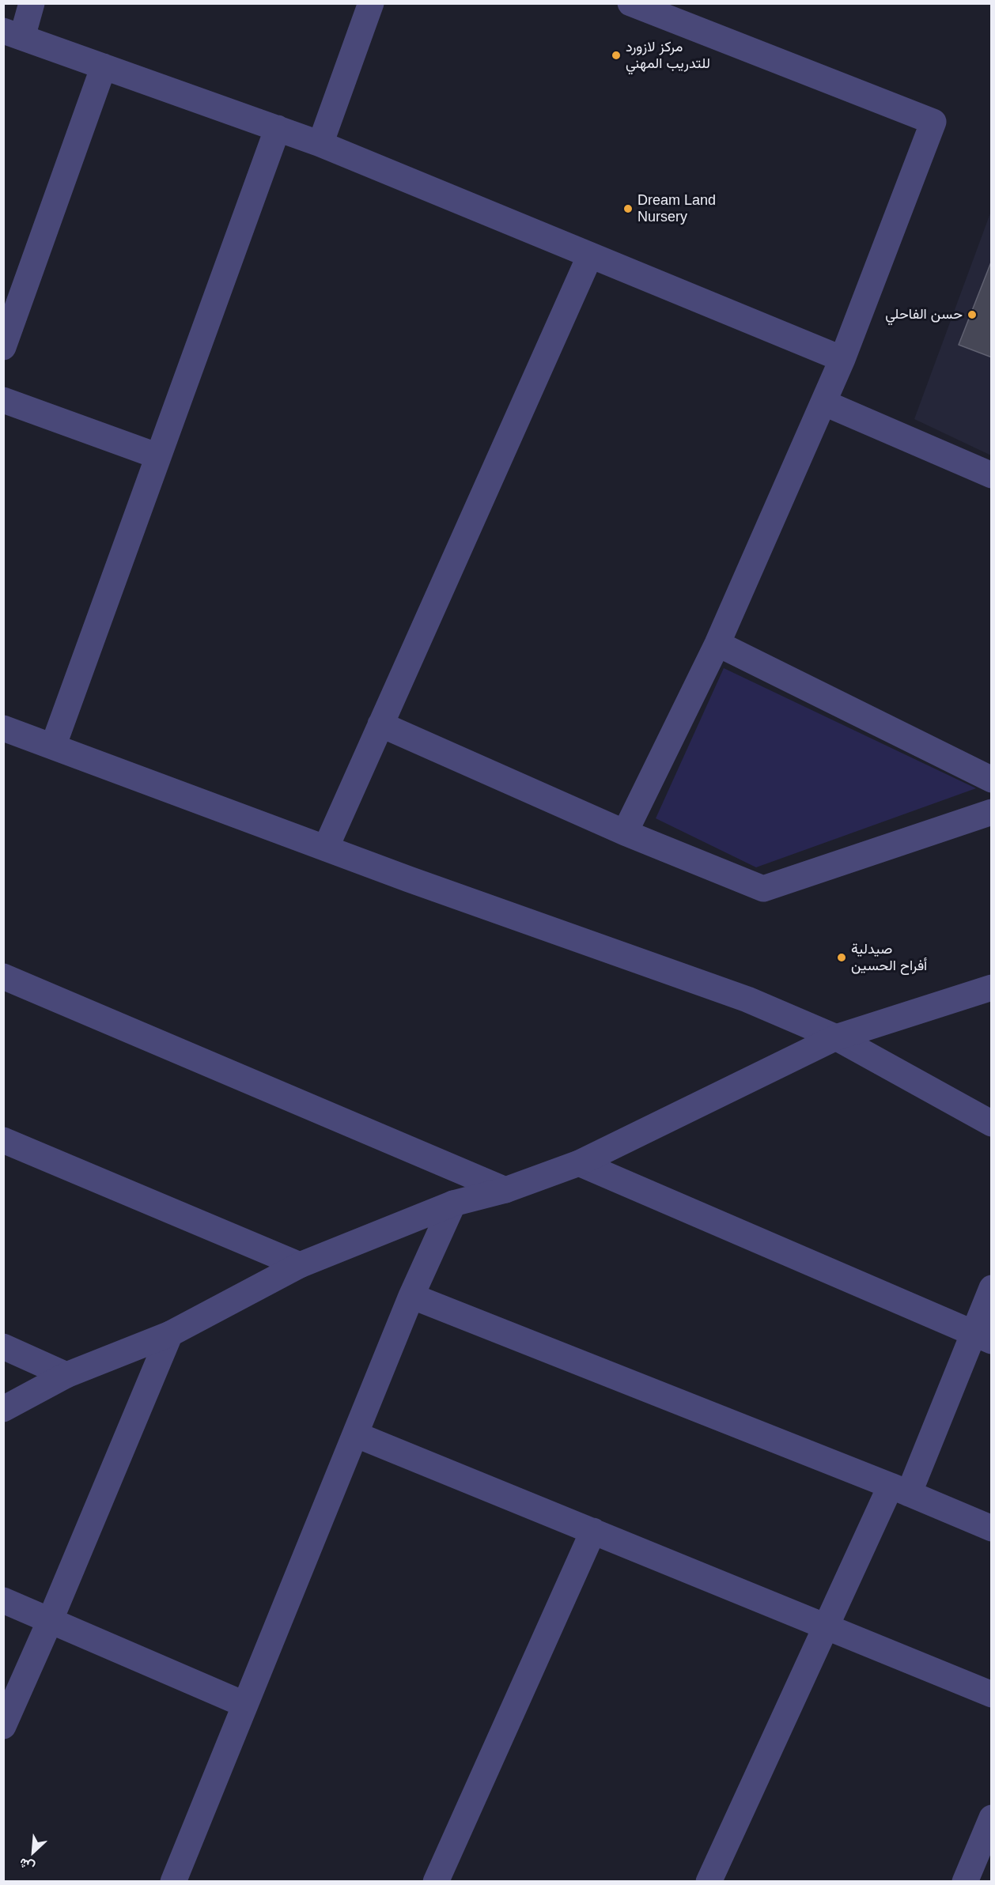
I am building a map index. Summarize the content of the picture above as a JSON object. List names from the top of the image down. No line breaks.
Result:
{"places":["مركز لازورد للتدريب المهني","Dream Land Nursery","حسن الفاحلي","صيدلية أفراح الحسين"],"north":"bottom left"}
